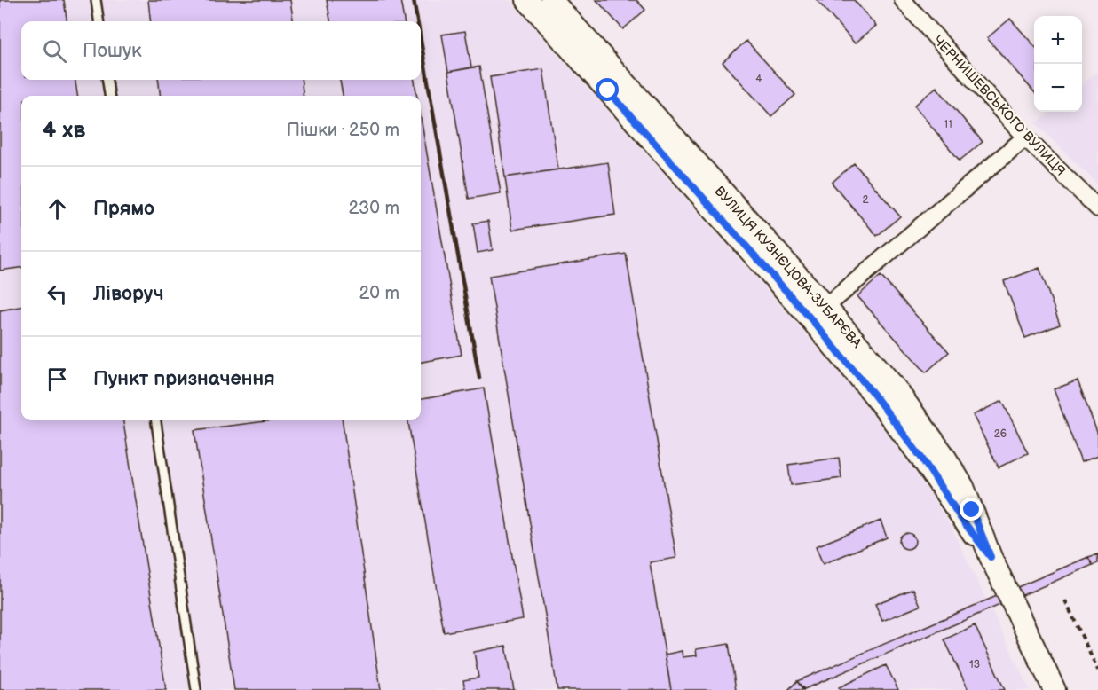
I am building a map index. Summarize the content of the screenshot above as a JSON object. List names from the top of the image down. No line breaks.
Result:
{"streets":{"main road":["ВУЛИЦЯ КУЗНЄЦОВА-ЗУБАРЄВА"],"street":["ЧЕРНИШЕВСЬКОГО ВУЛИЦЯ"]},"house_numbers":["4","11","2","26","13"],"page":{"map_buttons":["+","−"],"search":"Пошук","heading":["4 хв","Пішки · 250 m"],"list":[["Прямо","230 m"],["Ліворуч","20 m"],"Пункт призначення"]}}
